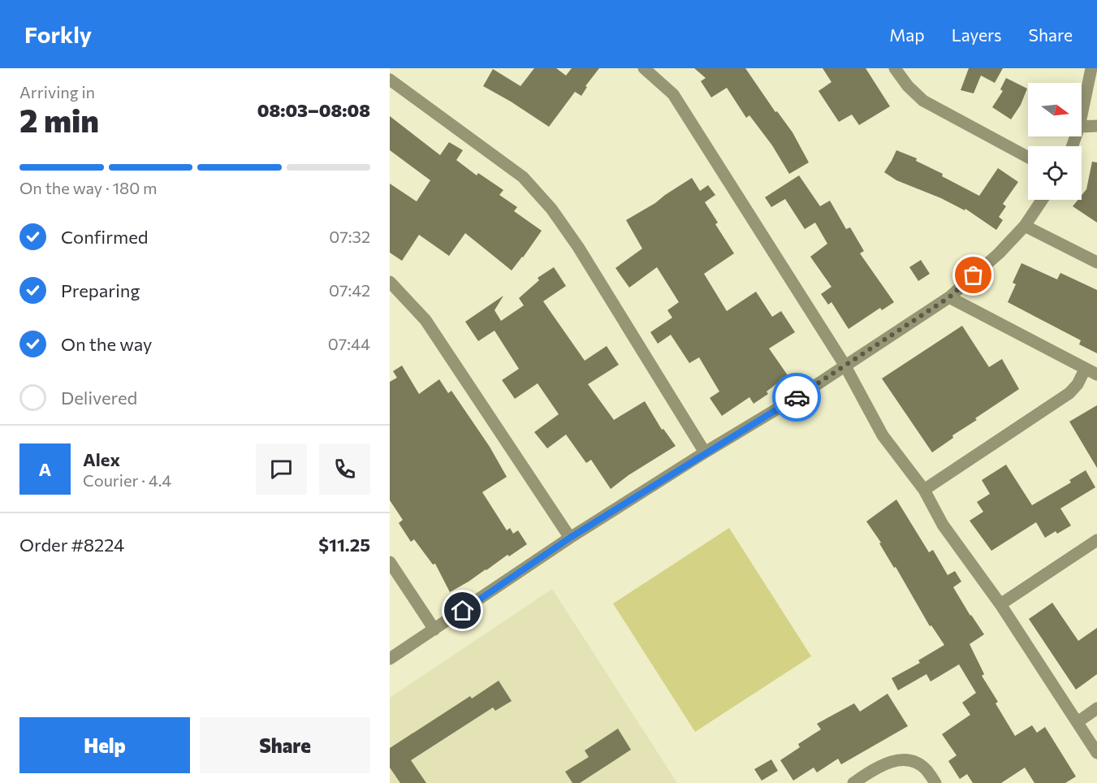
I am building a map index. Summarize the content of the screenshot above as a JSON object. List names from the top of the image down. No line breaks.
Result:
{"north":"right","page":{"header":"Forkly","nav":["Map","Layers","Share"],"heading":["2 min","Arriving in","08:03–08:08"],"panel":["Alex","Courier · 4.4","Order #8224","$11.25"],"bar":"On the way · 180 m","list":[["Confirmed","07:32"],["Preparing","07:42"],["On the way","07:44"],"Delivered"],"round":"A","buttons":["Help","Share"]}}
